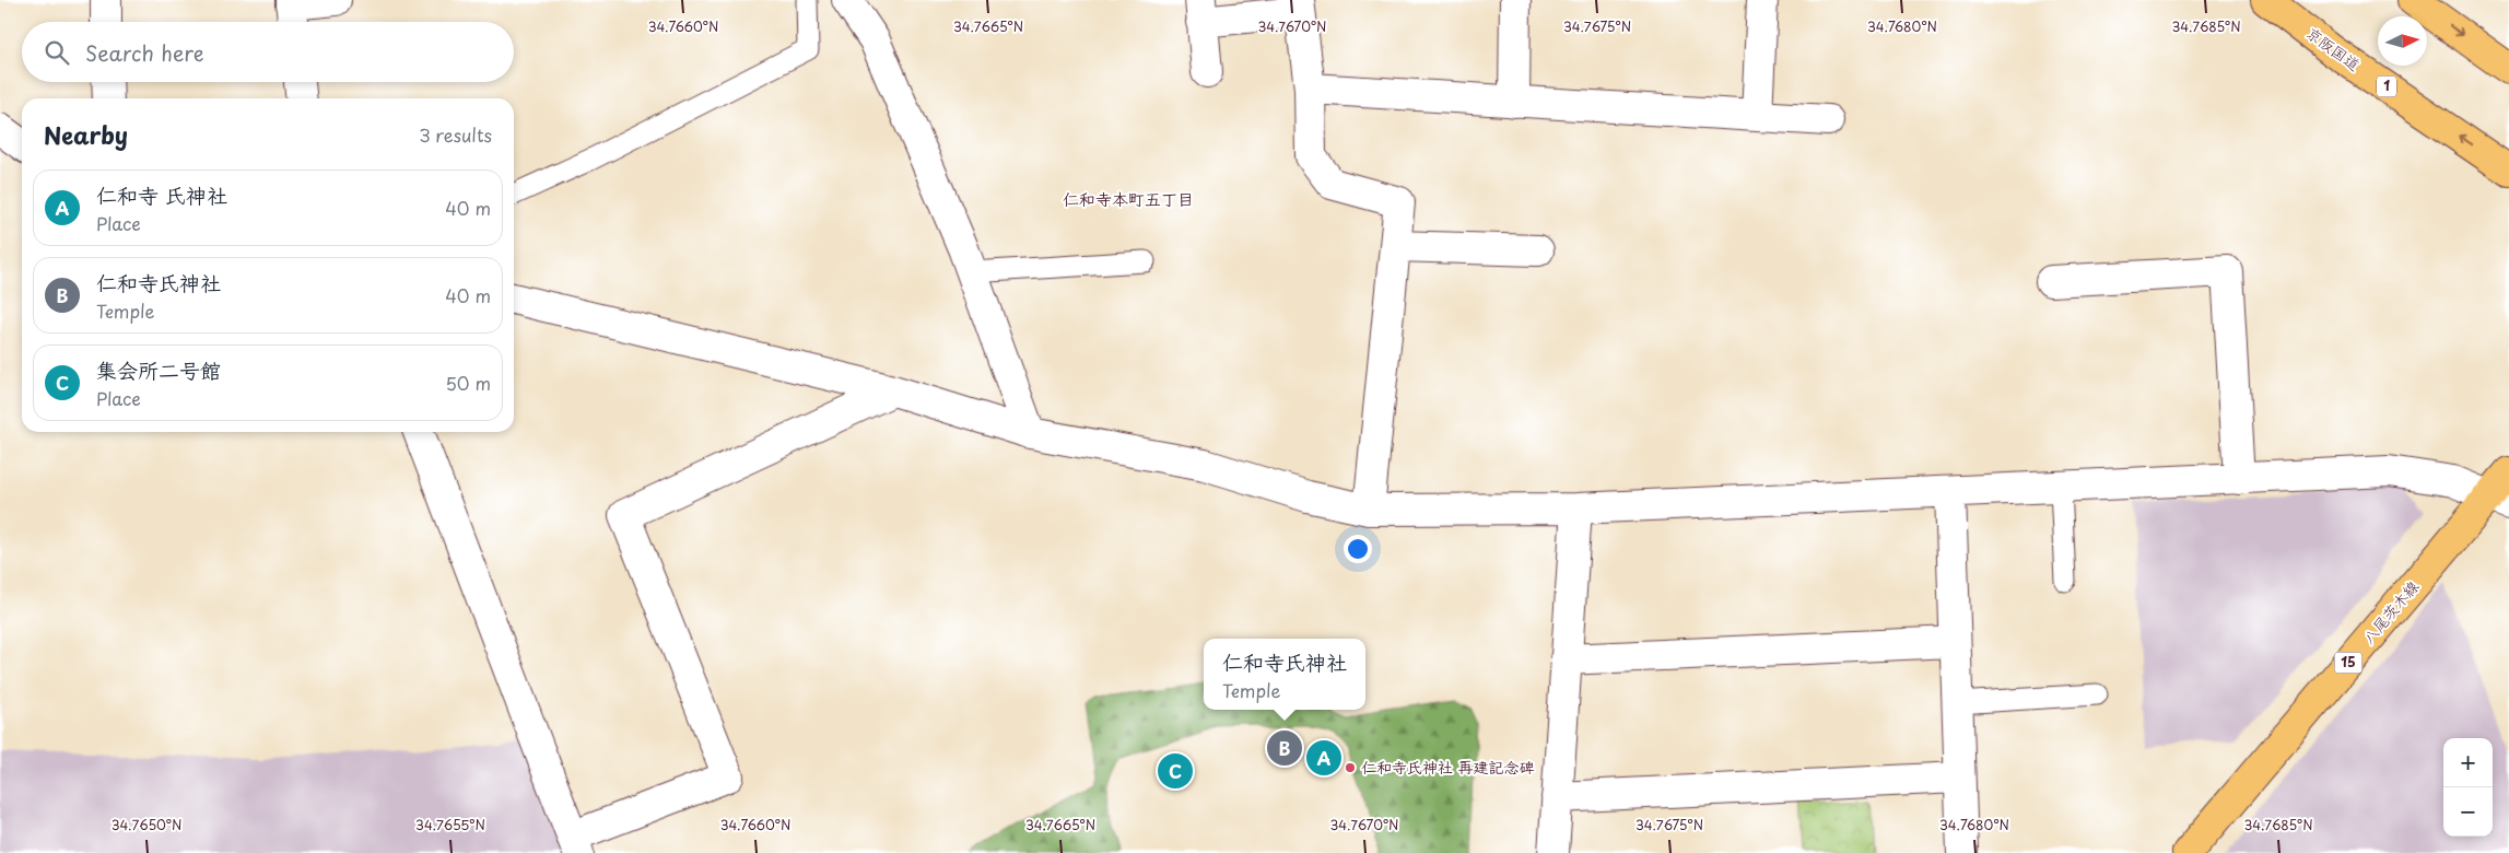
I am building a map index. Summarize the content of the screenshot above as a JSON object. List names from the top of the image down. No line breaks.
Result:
{"streets":{"main road":["京阪国道","1","八尾茨木線","15"]},"districts":["仁和寺本町五丁目"],"places":["仁和寺氏神社 再建記念碑"],"north":"right","page":{"search":"Search here","heading":["Nearby","3 results"],"list":[{"mark":"A","name":"仁和寺 氏神社","note":"Place","value":"40 m"},{"mark":"B","name":"仁和寺氏神社","note":"Temple","value":"40 m"},{"mark":"C","name":"集会所二号館","note":"Place","value":"50 m"}],"popup":["仁和寺氏神社","Temple"],"pins":["B","A","C"],"map_buttons":["+","−"]},"coordinates":["34.7660°N","34.7665°N","34.7670°N","34.7675°N","34.7680°N","34.7685°N","34.7650°N","34.7655°N"]}
